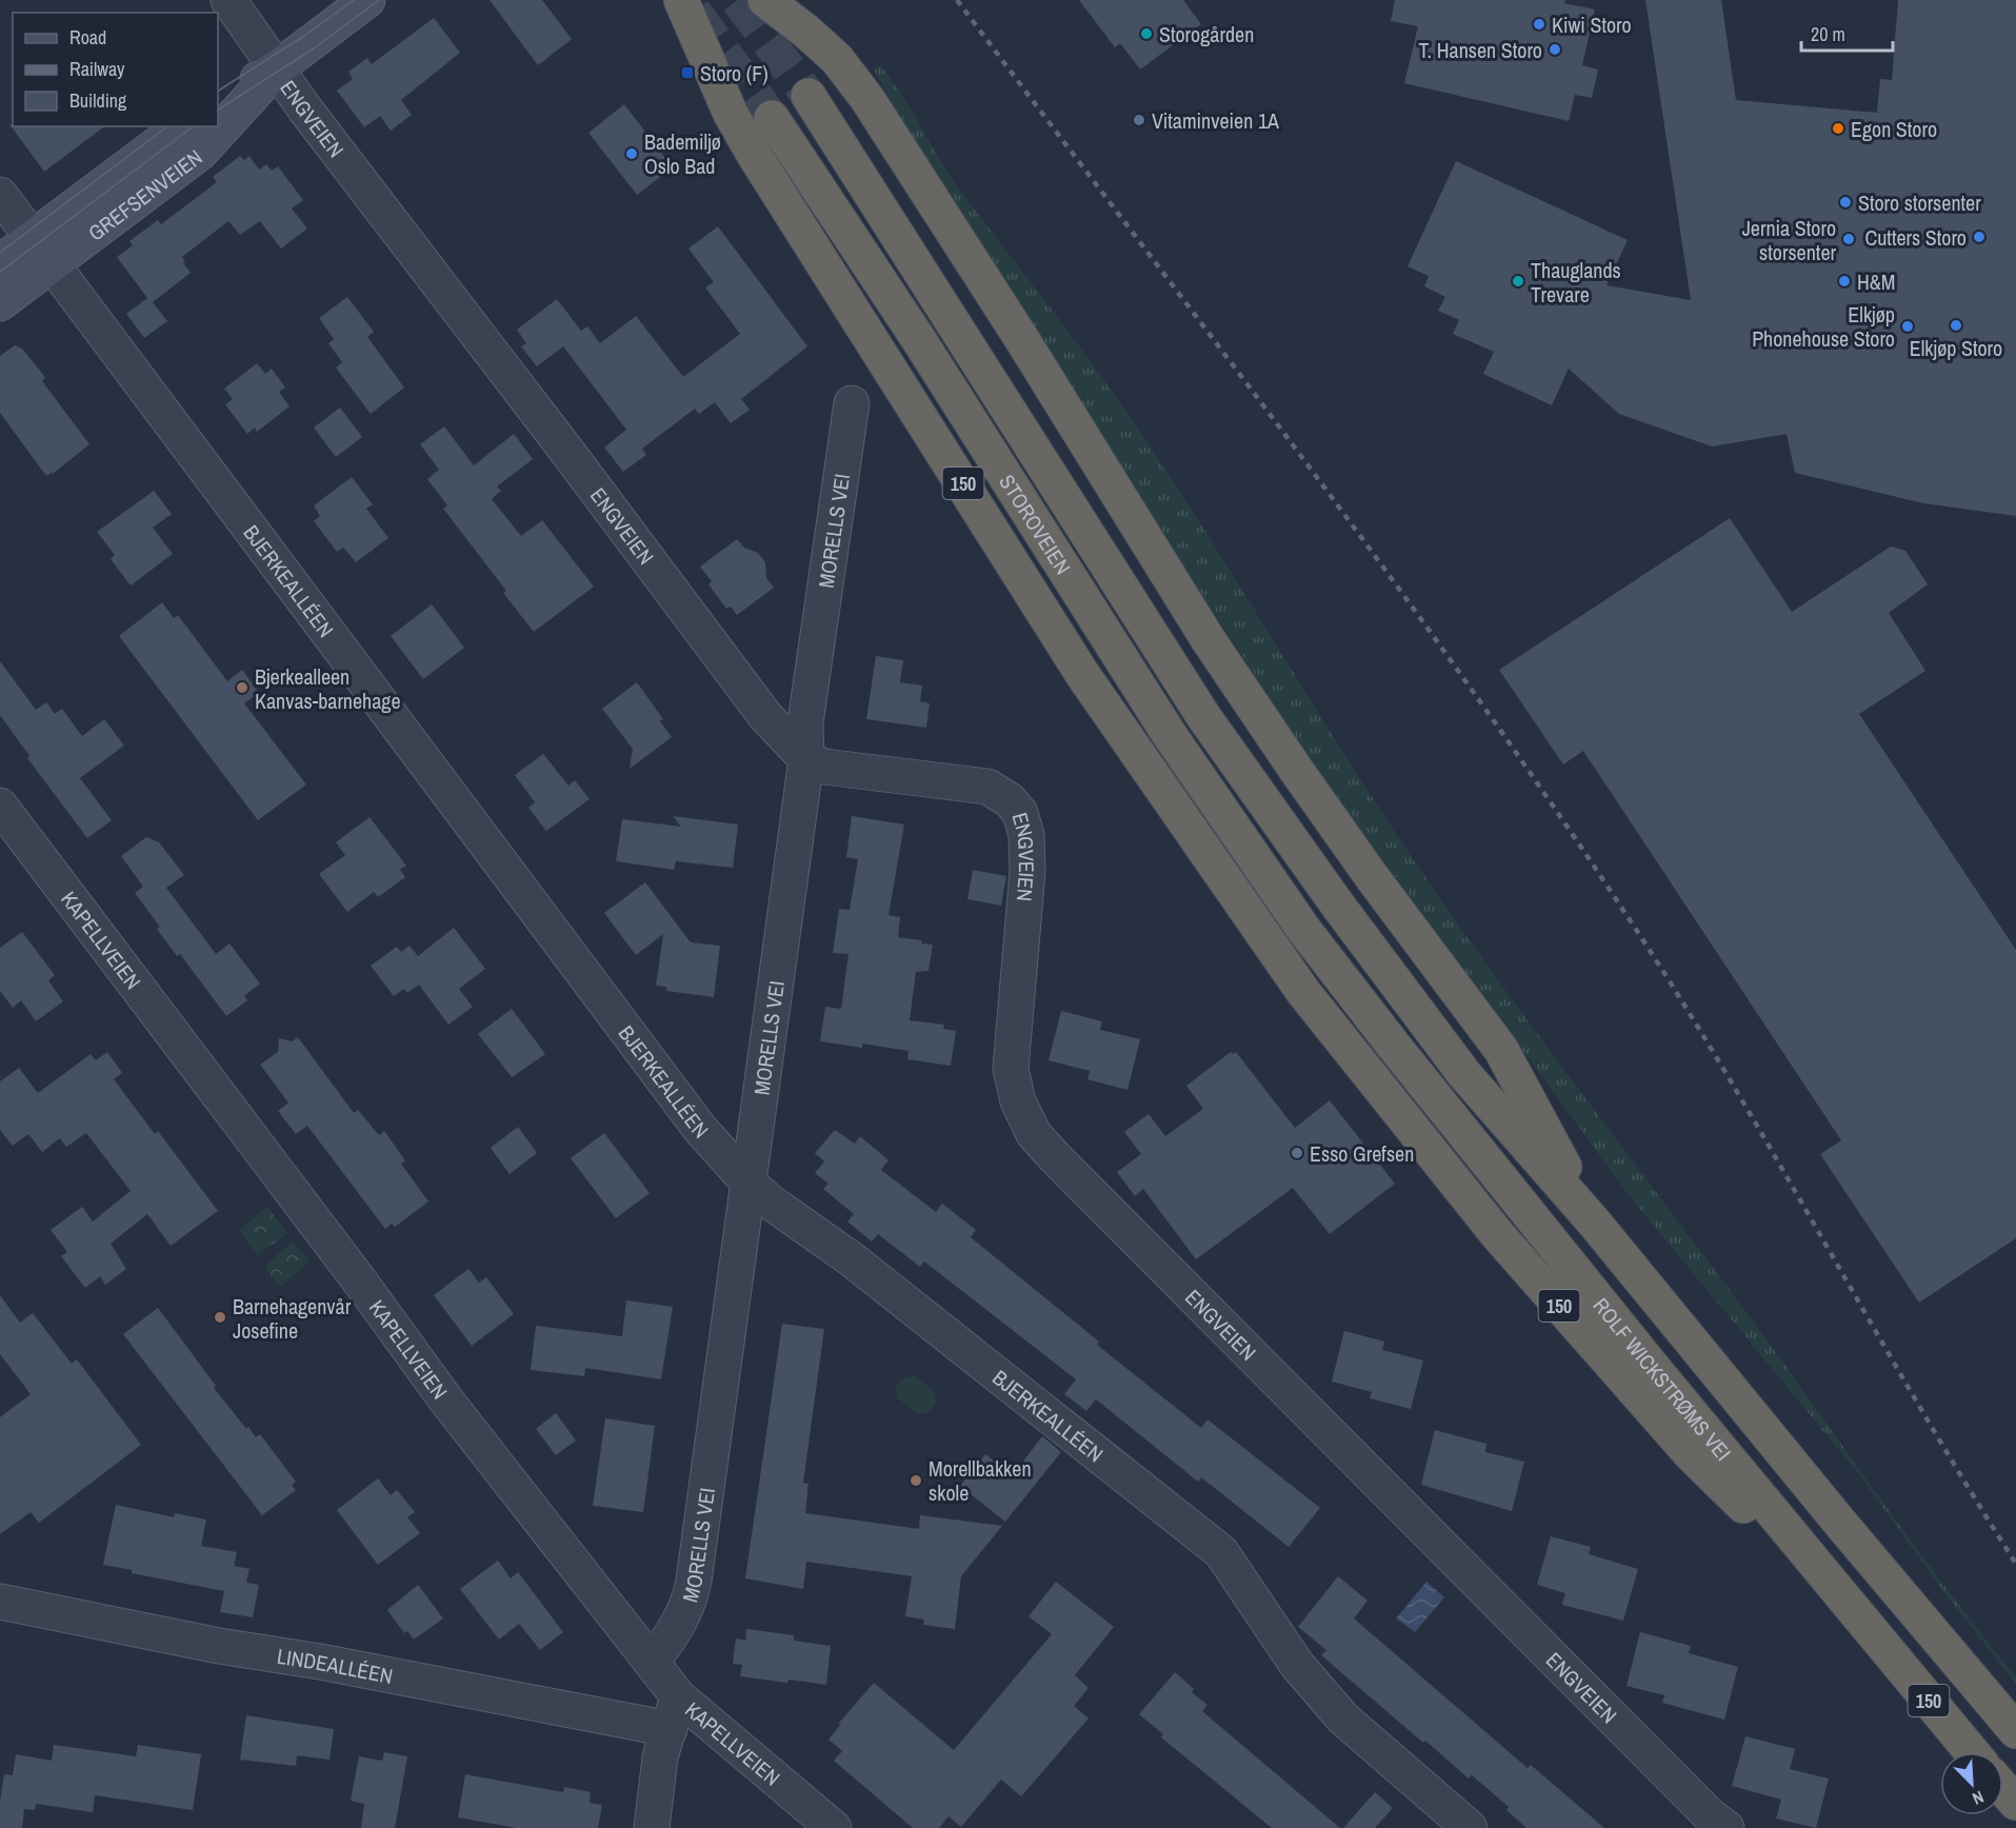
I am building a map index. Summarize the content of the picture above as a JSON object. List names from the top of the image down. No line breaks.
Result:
{"streets":{"highway":["150","STOROVEIEN","ROLF WICKSTRØMS VEI"],"main road":["GREFSENVEIEN"],"street":["ENGVEIEN","MORELLS VEI","BJERKEALLÉEN","KAPELLVEIEN","LINDEALLÉEN"]},"crossings":[["ENGVEIEN","GREFSENVEIEN"],["ENGVEIEN","MORELLS VEI"],["GREFSENVEIEN","BJERKEALLÉEN"],["150","STOROVEIEN"],["150","ROLF WICKSTRØMS VEI"],["STOROVEIEN","ROLF WICKSTRØMS VEI"],["MORELLS VEI","BJERKEALLÉEN"],["MORELLS VEI","KAPELLVEIEN"]],"places":{"other":["Kiwi Storo","Storogården","T. Hansen Storo","Vitaminveien 1A","Egon Storo","Bademiljø Oslo Bad","Storo storsenter","Cutters Storo","Jernia Storo storsenter","Thauglands Trevare","H&M","Elkjøp Storo","Elkjøp Phonehouse Storo","Bjerkealleen Kanvas-barnehage","Esso Grefsen","Barnehagenvår Josefine","Morellbakken skole"],"transit":["Storo (F)"]},"legend":["Road","Railway","Building"],"scale_bar":"20 m","north":"bottom right"}
